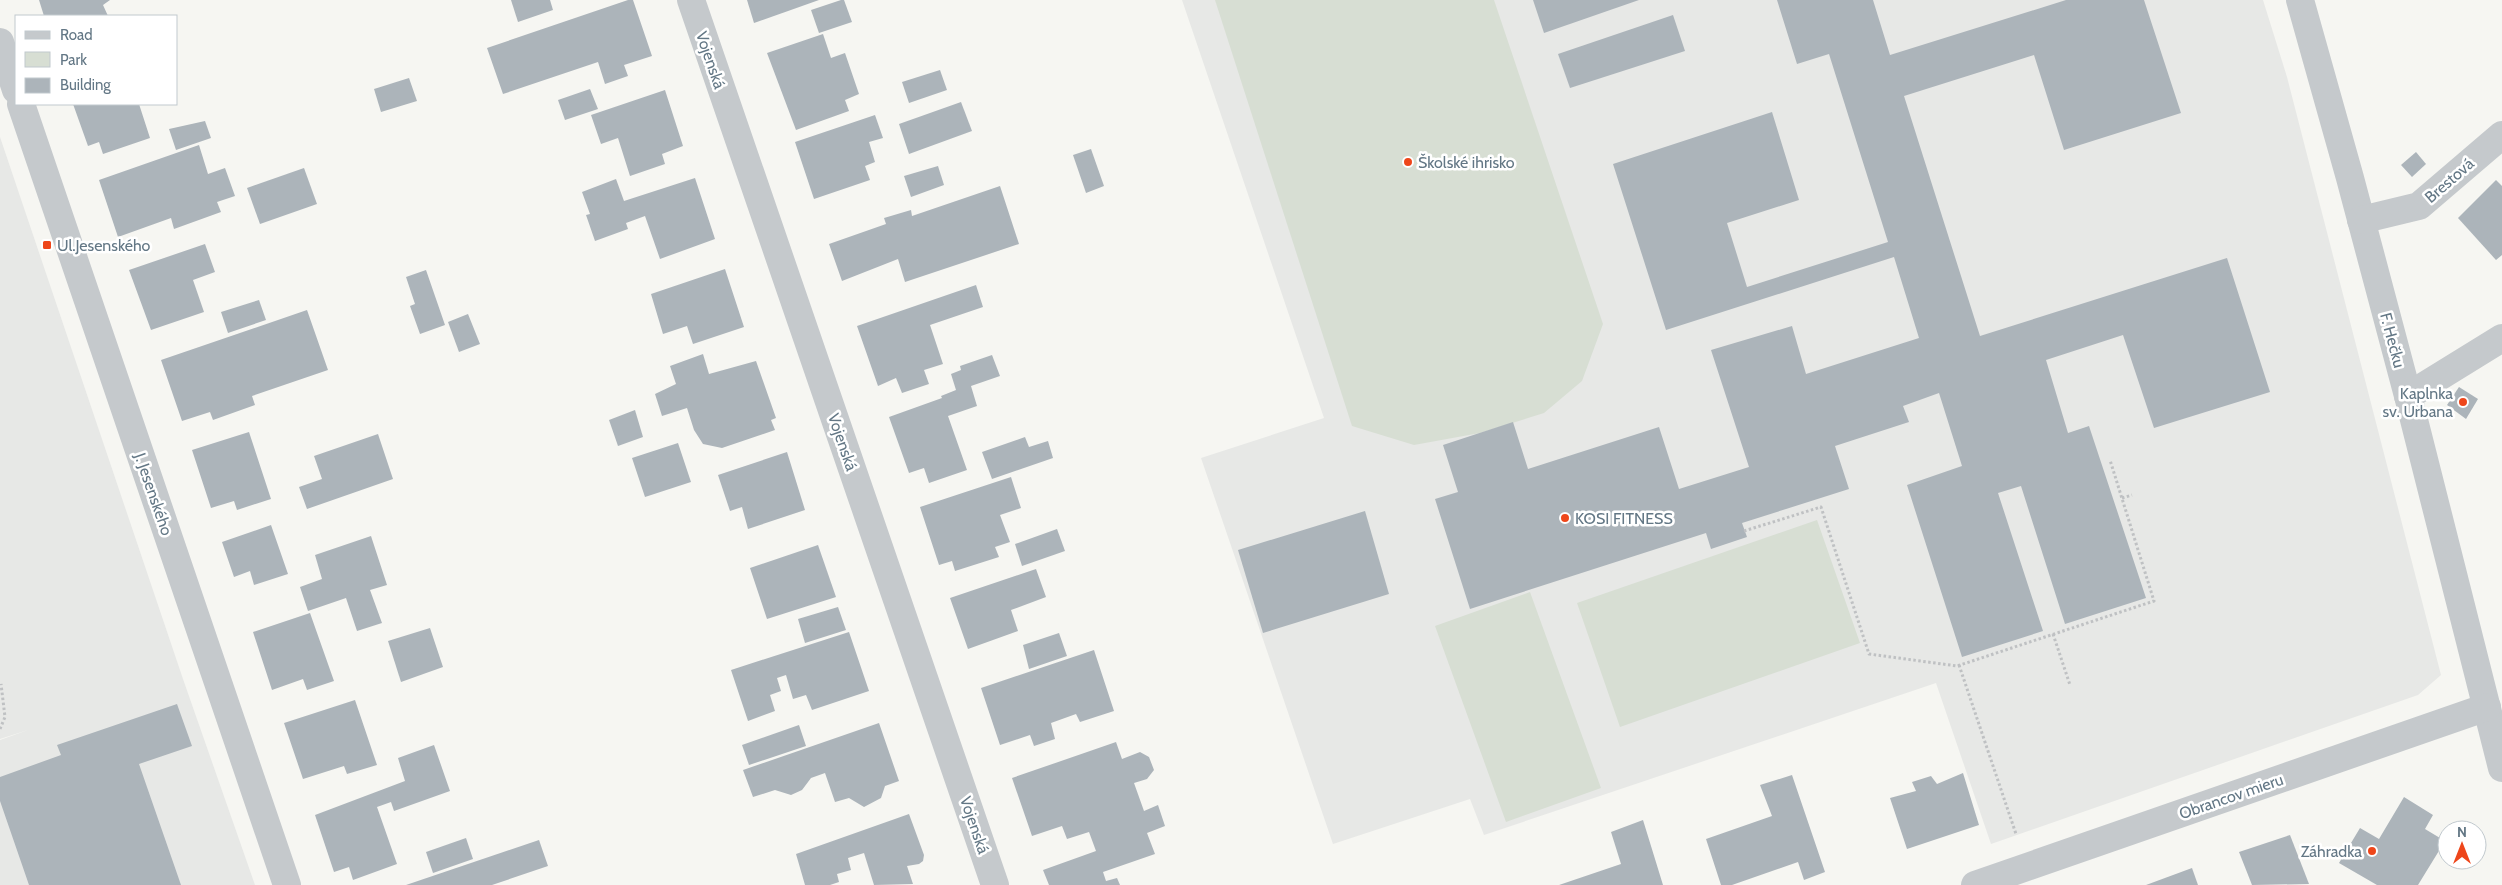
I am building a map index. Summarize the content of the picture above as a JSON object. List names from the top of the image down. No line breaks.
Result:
{"streets":{"street":["Vojenská","Brestová","F. Hečku","J. Jesenského","Obrancov mieru"]},"crossings":[["Brestová","F. Hečku"],["F. Hečku","Obrancov mieru"]],"places":{"other":["Školské ihrisko","Kaplnka sv. Urbana","KOSI FITNESS","Záhradka"],"transit":["Ul.Jesenského"]},"legend":["Road","Park","Building"],"north":"top"}
